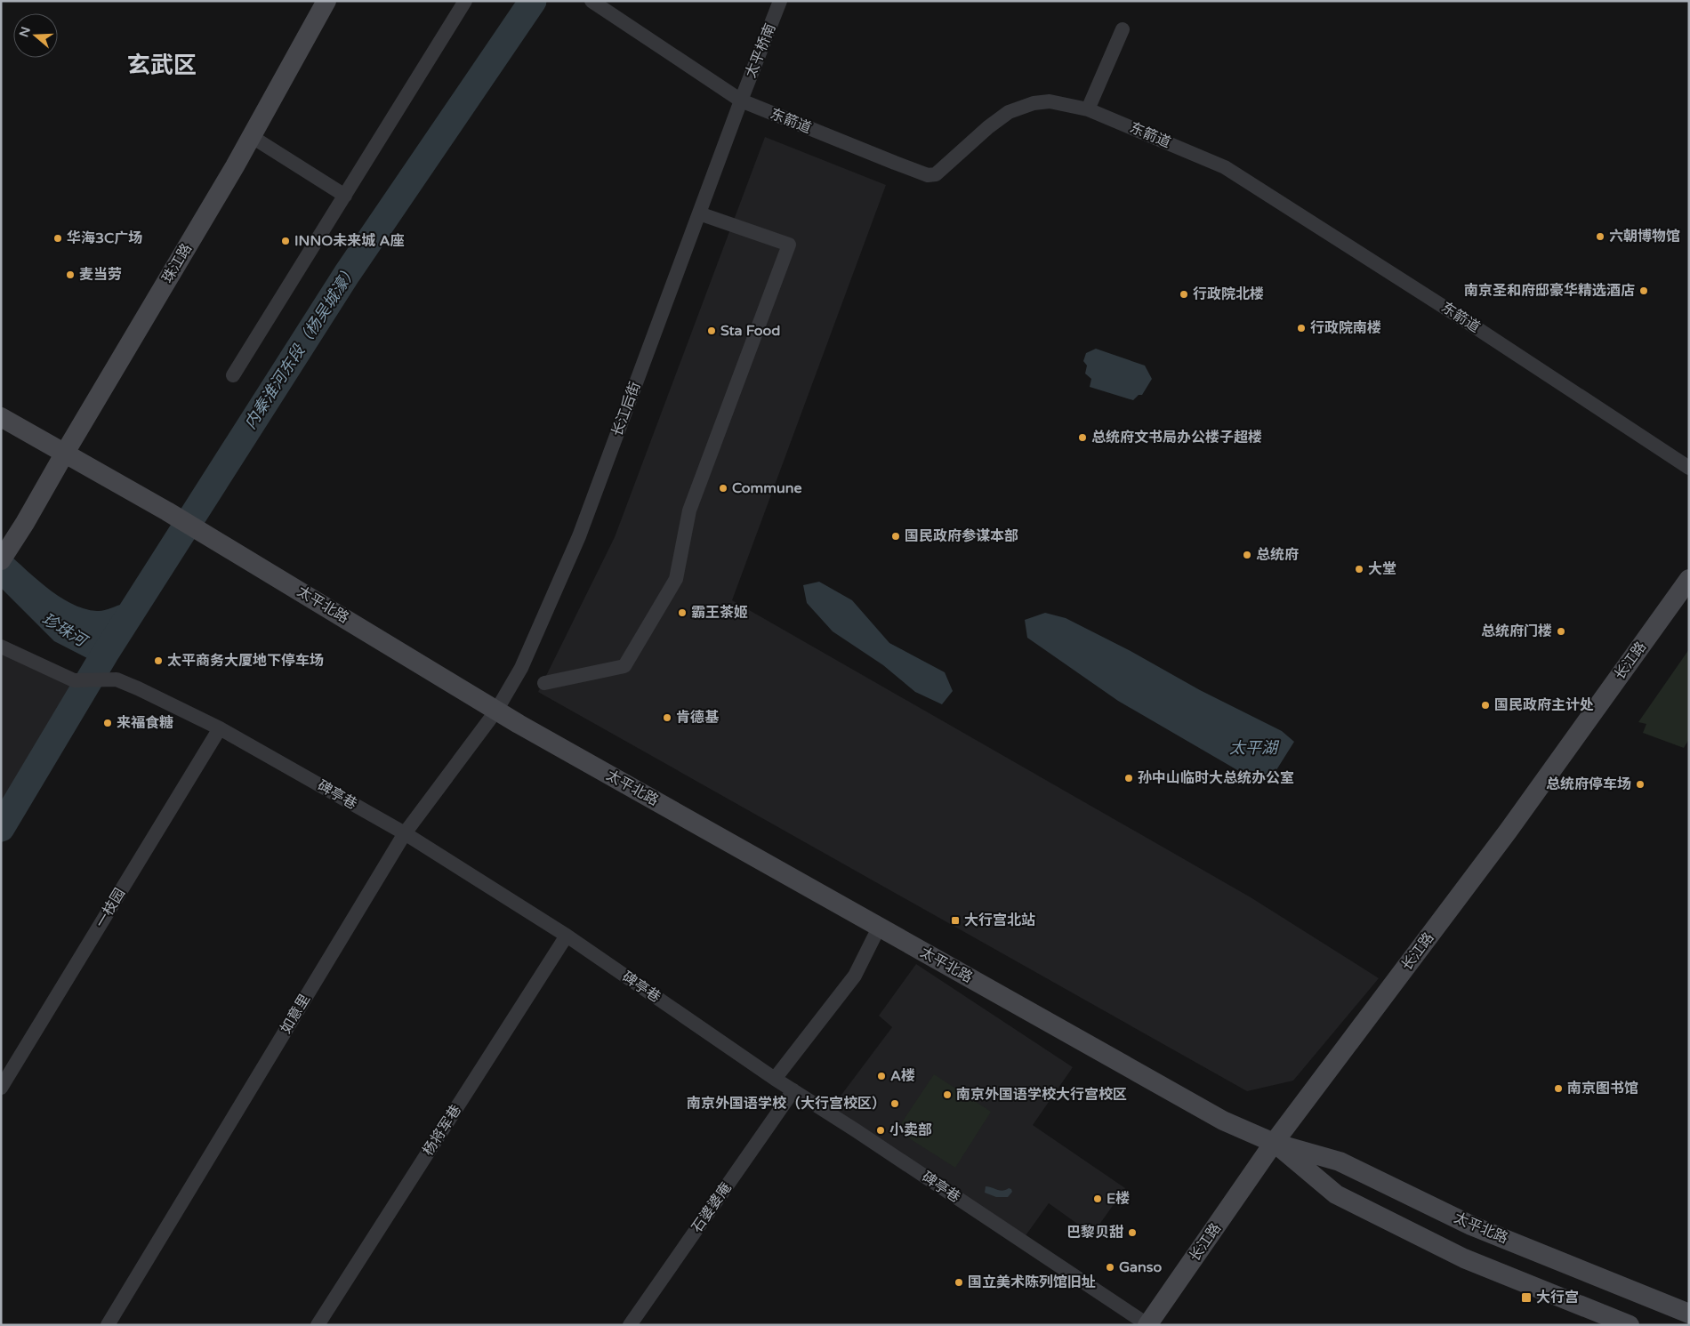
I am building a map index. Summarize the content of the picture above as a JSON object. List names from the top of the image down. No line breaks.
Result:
{"streets":{"main road":["珠江路","太平北路","长江路"],"street":["太平桥南","东箭道","长江后街","碑亭巷","一枝园","如意里","杨将军巷","石婆婆庵"]},"crossings":[["太平桥南","东箭道"],["太平桥南","长江后街"],["东箭道","长江后街"],["珠江路","太平北路"],["长江后街","太平北路"],["长江后街","如意里"],["太平北路","长江路"],["太平北路","如意里"],["长江路","碑亭巷"],["碑亭巷","一枝园"],["碑亭巷","如意里"],["碑亭巷","杨将军巷"],["碑亭巷","石婆婆庵"]],"districts":["玄武区"],"water":["内秦淮河东段（杨吴城濠）","珍珠河","太平湖"],"places":{"other":["六朝博物馆","华海3C广场","INNO未来城 A座","麦当劳","南京圣和府邸豪华精选酒店","行政院北楼","行政院南楼","Sta Food","总统府文书局办公楼子超楼","Commune","国民政府参谋本部","总统府","大堂","霸王茶姬","总统府门楼","太平商务大厦地下停车场","国民政府主计处","肯德基","来福食糖","孙中山临时大总统办公室","总统府停车场","A楼","南京图书馆","南京外国语学校大行宫校区","南京外国语学校（大行宫校区）","小卖部","E楼","巴黎贝甜","Ganso","国立美术陈列馆旧址"],"transit":["大行宫北站","大行宫"]},"north":"left"}
